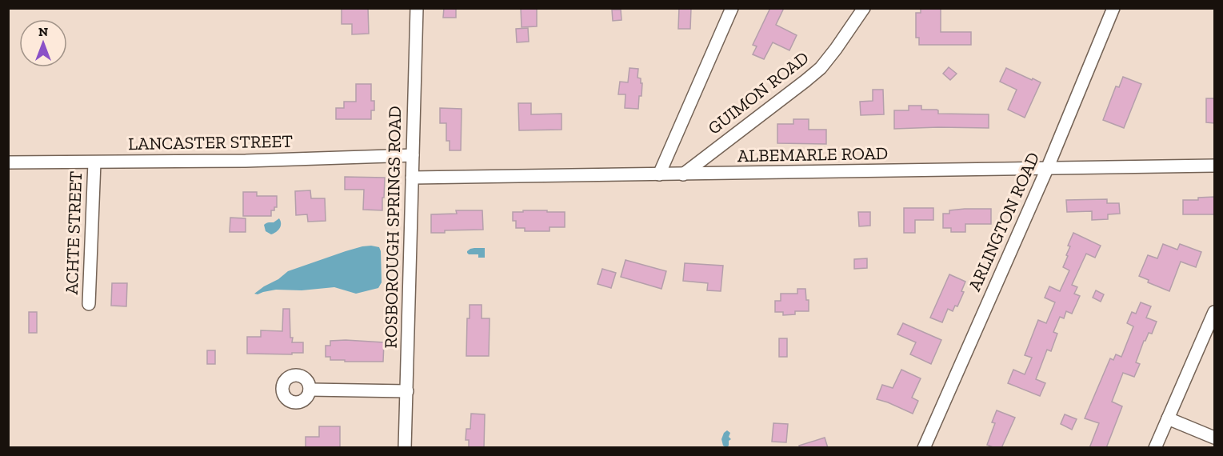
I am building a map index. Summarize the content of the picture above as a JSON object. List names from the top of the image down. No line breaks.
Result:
{"streets":{"street":["GUIMON ROAD","LANCASTER STREET","ALBEMARLE ROAD","ARLINGTON ROAD","ROSBOROUGH SPRINGS ROAD","ACHTE STREET"]},"crossings":[["GUIMON ROAD","ALBEMARLE ROAD"],["LANCASTER STREET","ROSBOROUGH SPRINGS ROAD"],["LANCASTER STREET","ACHTE STREET"],["ALBEMARLE ROAD","ARLINGTON ROAD"],["ALBEMARLE ROAD","ROSBOROUGH SPRINGS ROAD"]],"north":"top"}
